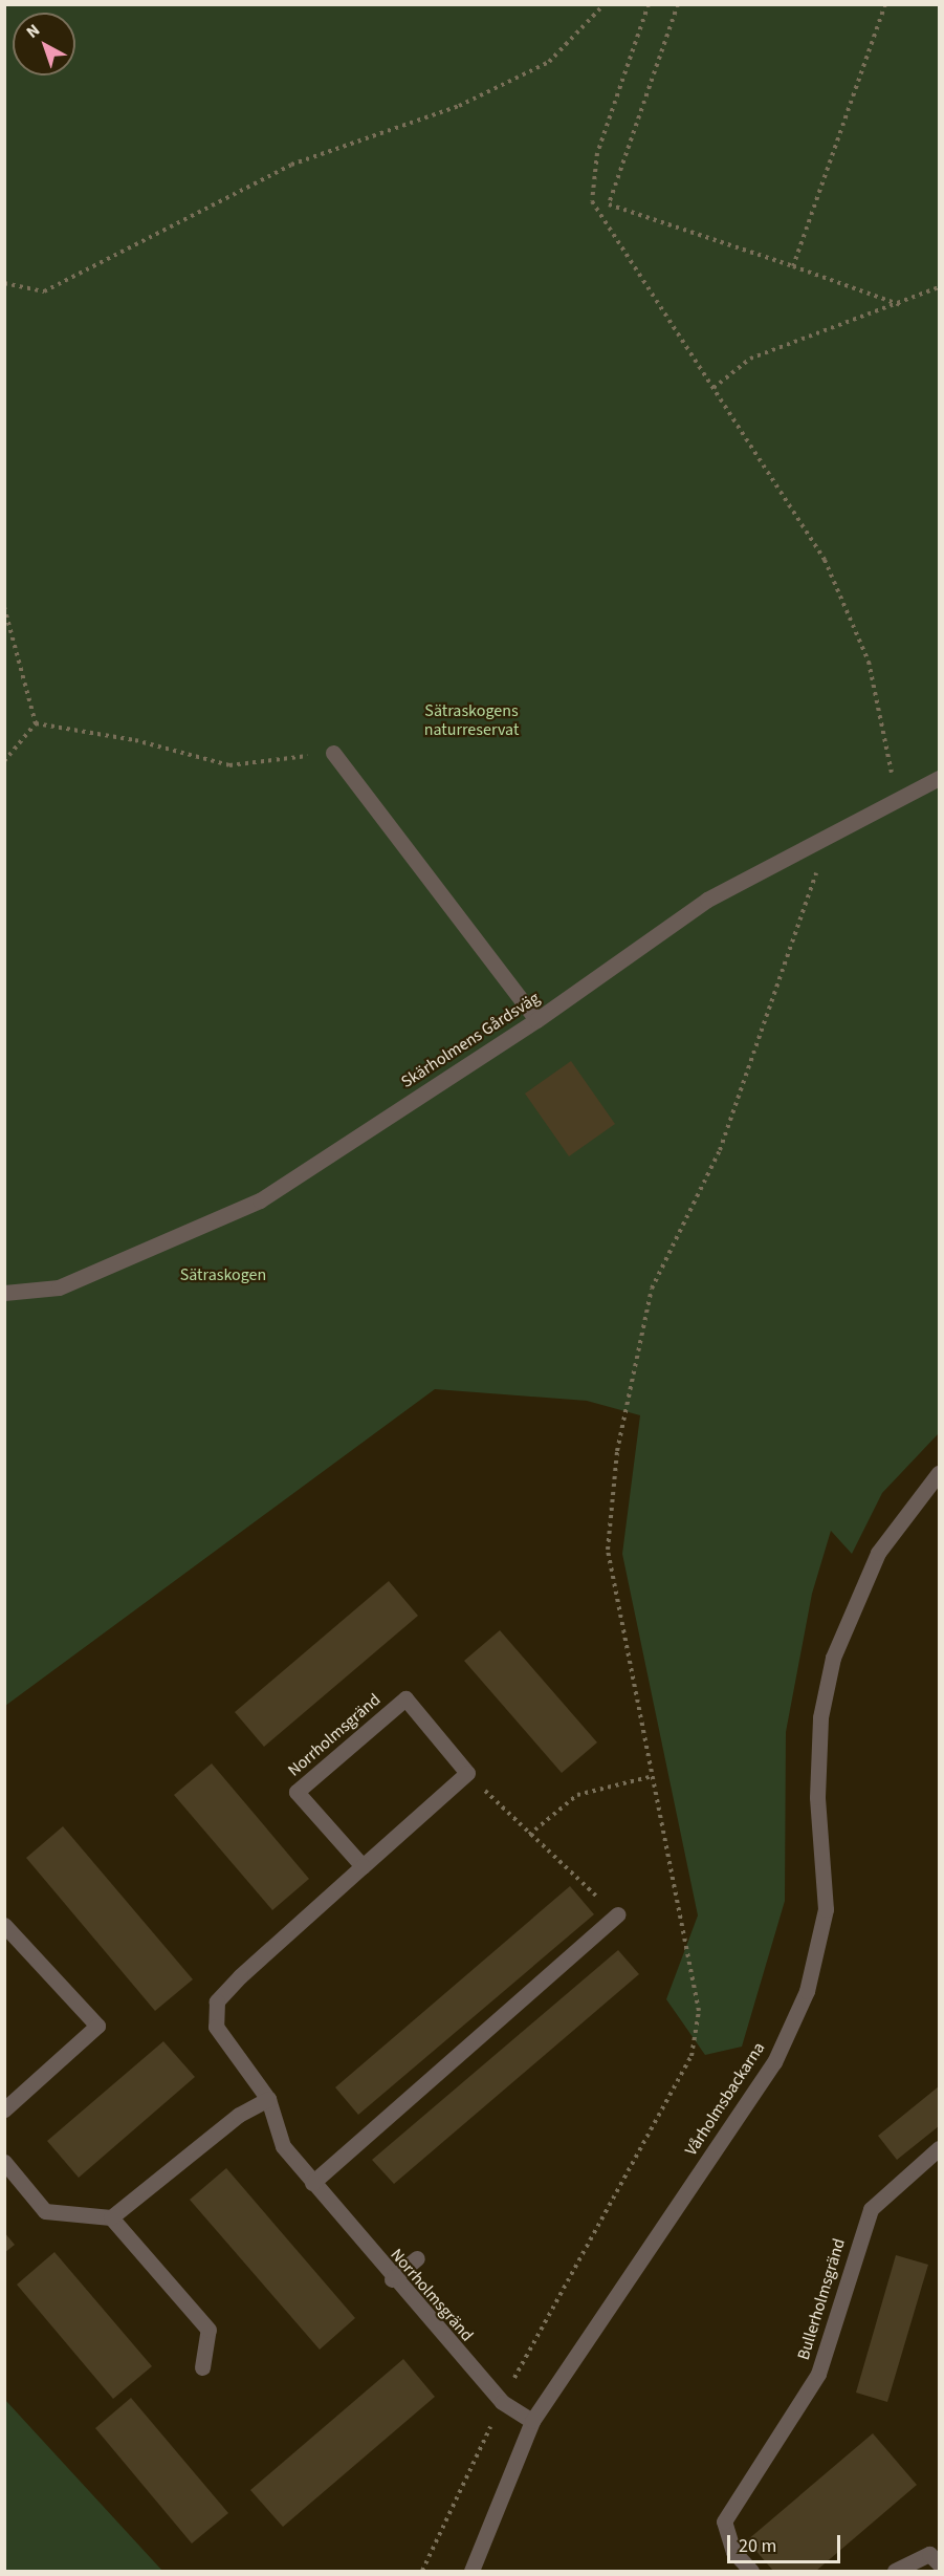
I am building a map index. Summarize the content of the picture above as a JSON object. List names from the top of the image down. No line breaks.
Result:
{"streets":{"street":["Skärholmens Gårdsväg","Norrholmsgränd","Vårholmsbackarna","Bullerholmsgränd"]},"crossings":[["Norrholmsgränd","Vårholmsbackarna"]],"parks":["Sätraskogens naturreservat","Sätraskogen"],"scale_bar":"20 m","north":"top left"}
